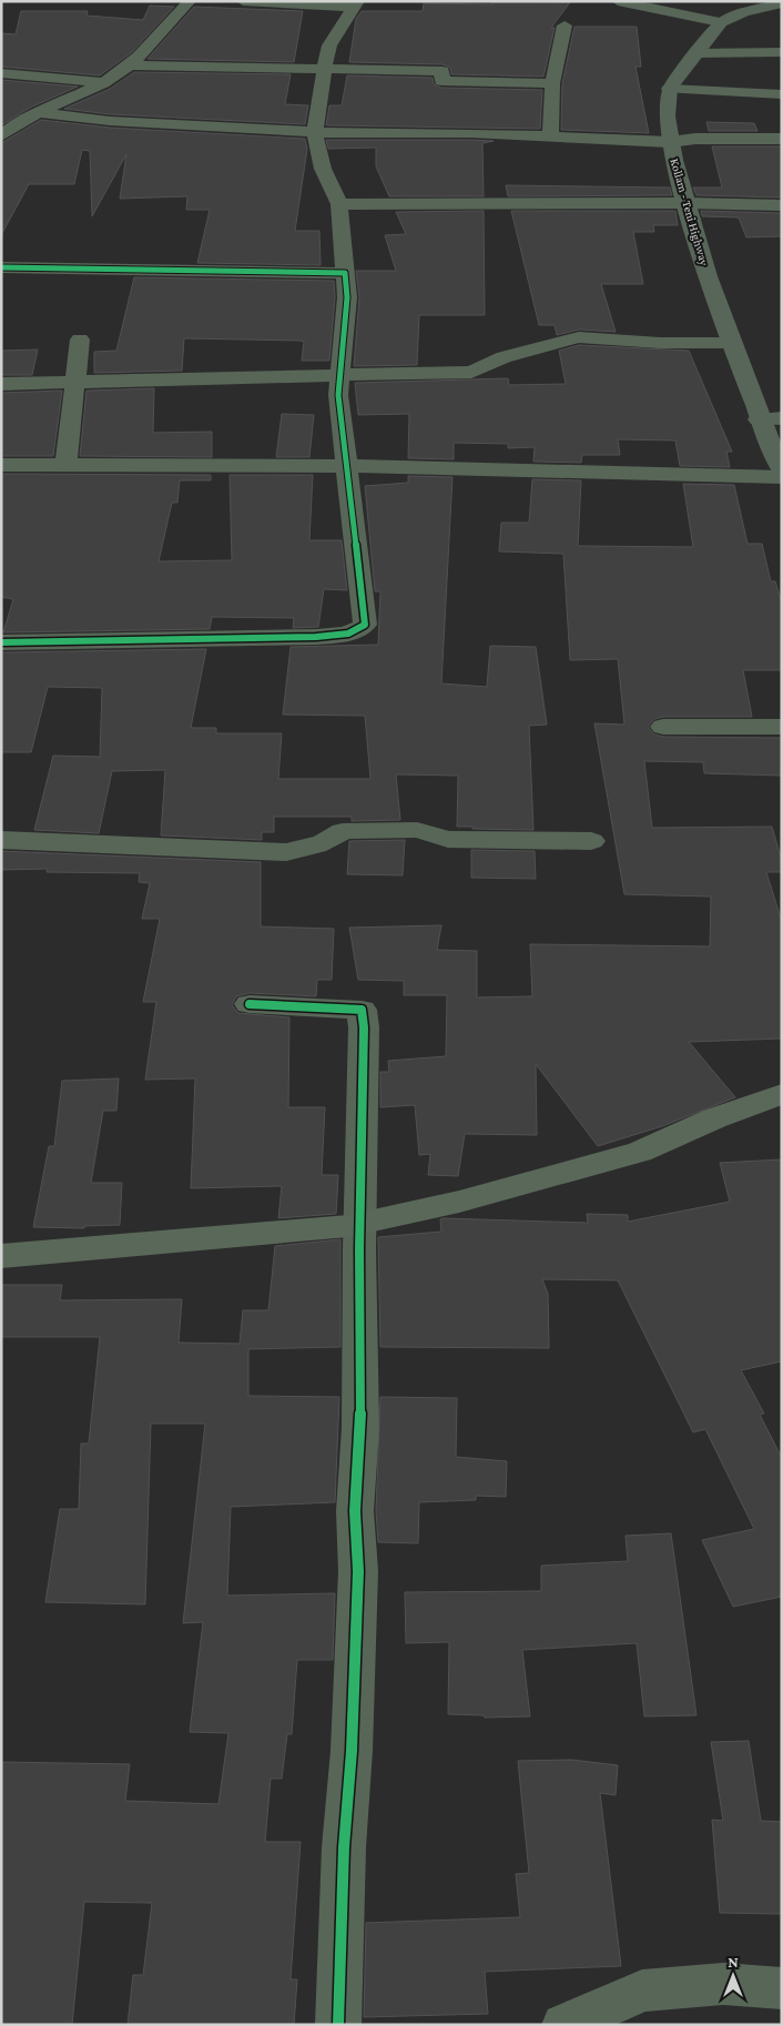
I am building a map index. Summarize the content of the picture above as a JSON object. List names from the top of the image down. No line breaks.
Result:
{"streets":{"main road":["Kollam - Teni Highway"]},"north":"top"}
